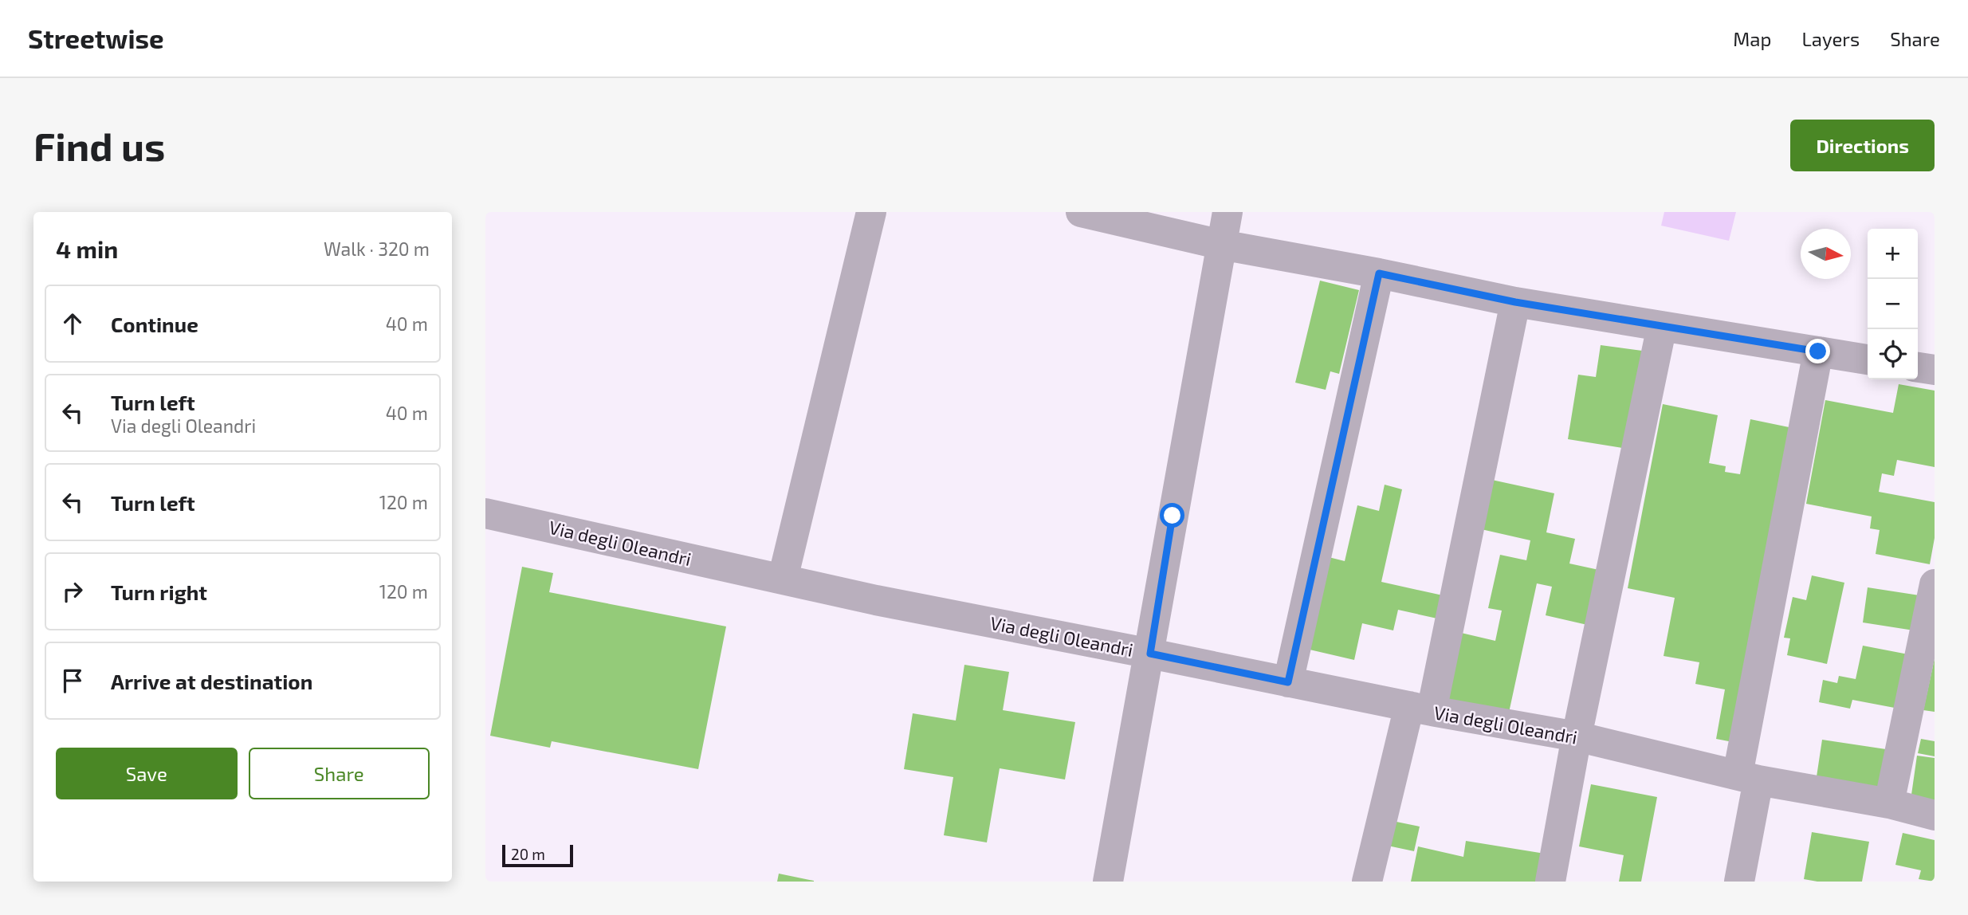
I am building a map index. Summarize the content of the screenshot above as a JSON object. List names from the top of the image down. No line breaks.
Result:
{"streets":{"street":["Via degli Oleandri"]},"scale_bar":"20 m","north":"right","page":{"header":"Streetwise","nav":["Map","Layers","Share"],"buttons":["Directions",["Save","Share"]],"title":"Find us","heading":["4 min","Walk · 320 m"],"map_buttons":["+","−"],"list":[["Continue","40 m"],["Turn left","Via degli Oleandri","40 m"],["Turn left","120 m"],["Turn right","120 m"],"Arrive at destination"],"scale":"20 m"}}
